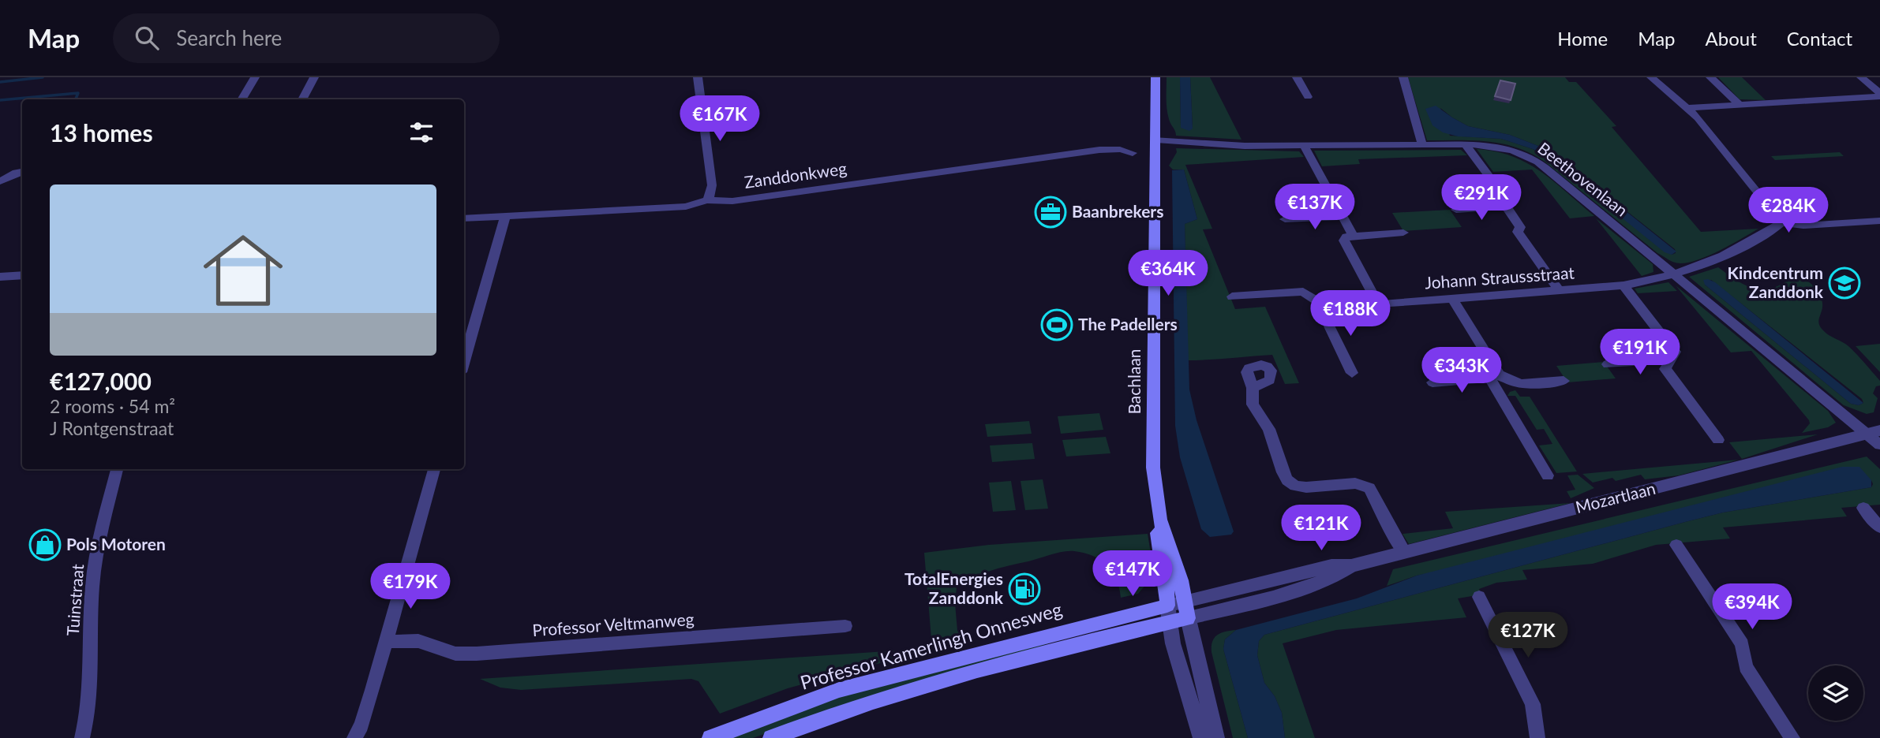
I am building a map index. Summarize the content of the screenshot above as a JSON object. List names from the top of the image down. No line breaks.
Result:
{"streets":{"main road":["Bachlaan","Professor Kamerlingh Onnesweg"],"street":["Zanddonkweg","Beethovenlaan","Johann Straussstraat","Mozartlaan","Tuinstraat","Professor Veltmanweg"]},"crossings":[["Beethovenlaan","Johann Straussstraat"],["Beethovenlaan","Bachlaan"],["Beethovenlaan","Mozartlaan"],["Bachlaan","Mozartlaan"],["Bachlaan","Professor Kamerlingh Onnesweg"],["Mozartlaan","Professor Kamerlingh Onnesweg"]],"places":{"office":["Baanbrekers"],"school or university":["Kindcentrum Zanddonk"],"sports":["The Padellers"],"shop":["Pols Motoren"],"fuel station":["TotalEnergies Zanddonk"]},"page":{"header":"Map","search":"Search here","nav":["Home","Map","About","Contact"],"price":["€167K","€291K","€137K","€284K","€364K","€188K","€191K","€343K","€121K","€147K","€179K","€394K","€127K"],"heading":"13 homes","list":[{"name":"€127,000","note":"2 rooms · 54 m² · J Rontgenstraat"}]}}
